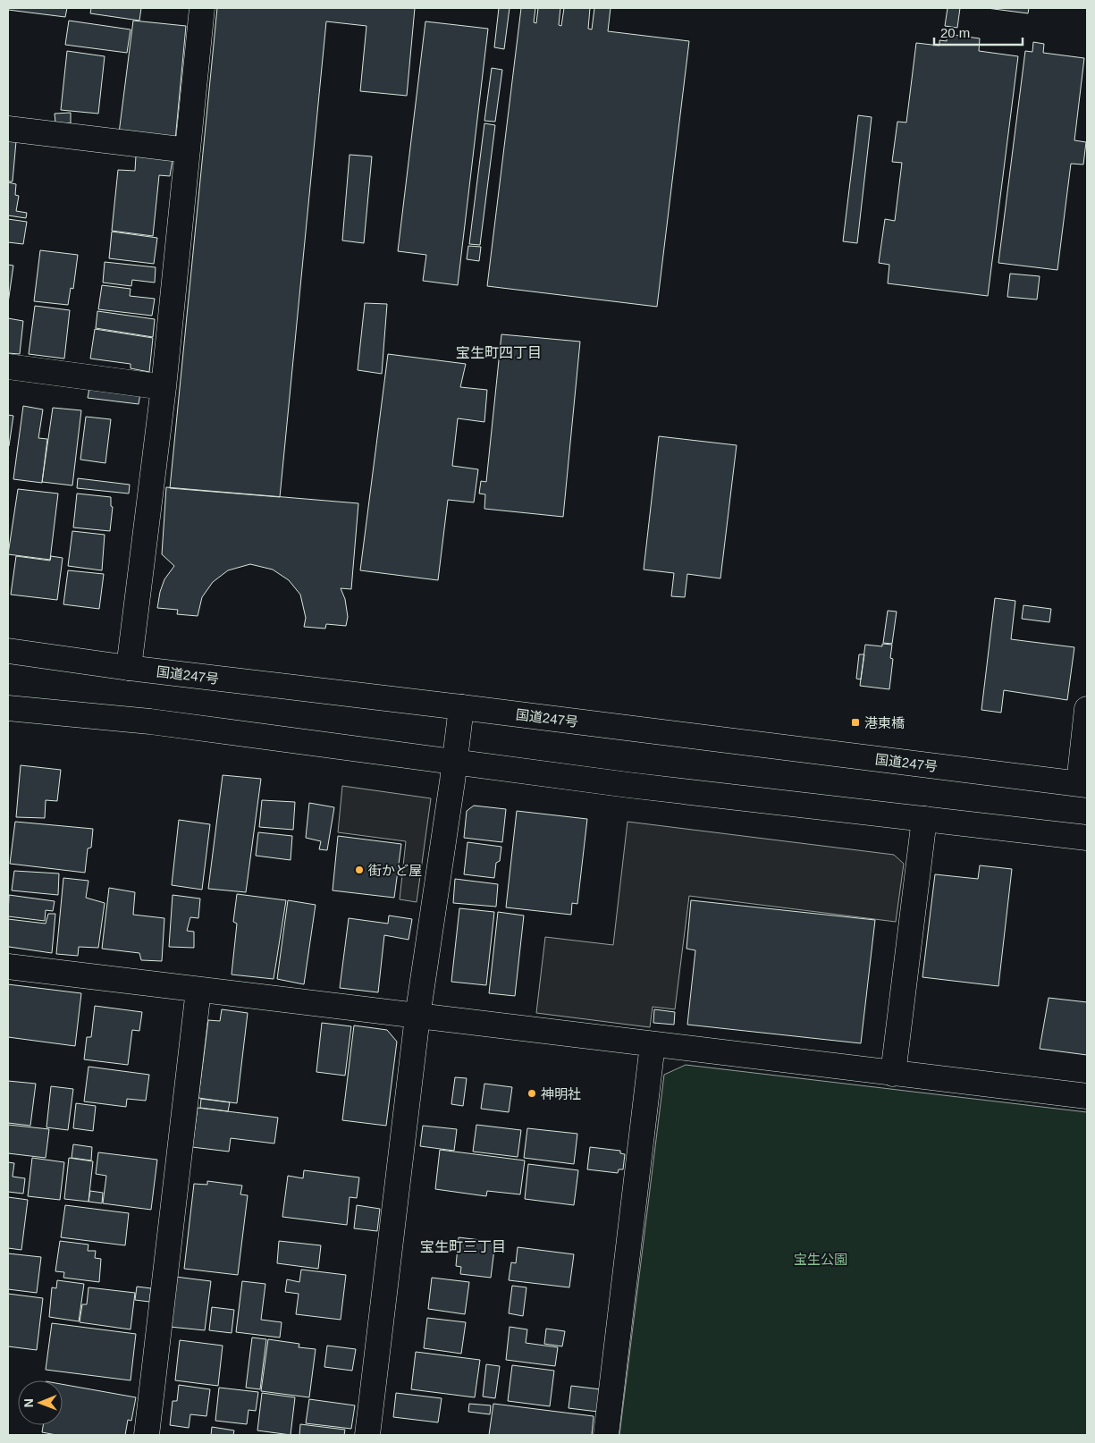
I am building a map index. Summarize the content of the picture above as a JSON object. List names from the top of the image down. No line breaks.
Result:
{"streets":{"main road":["国道247号"]},"districts":["宝生町四丁目","宝生町三丁目"],"parks":["宝生公園"],"places":{"transit":["港東橋"],"other":["街かど屋","神明社"]},"scale_bar":"20 m","north":"left"}
